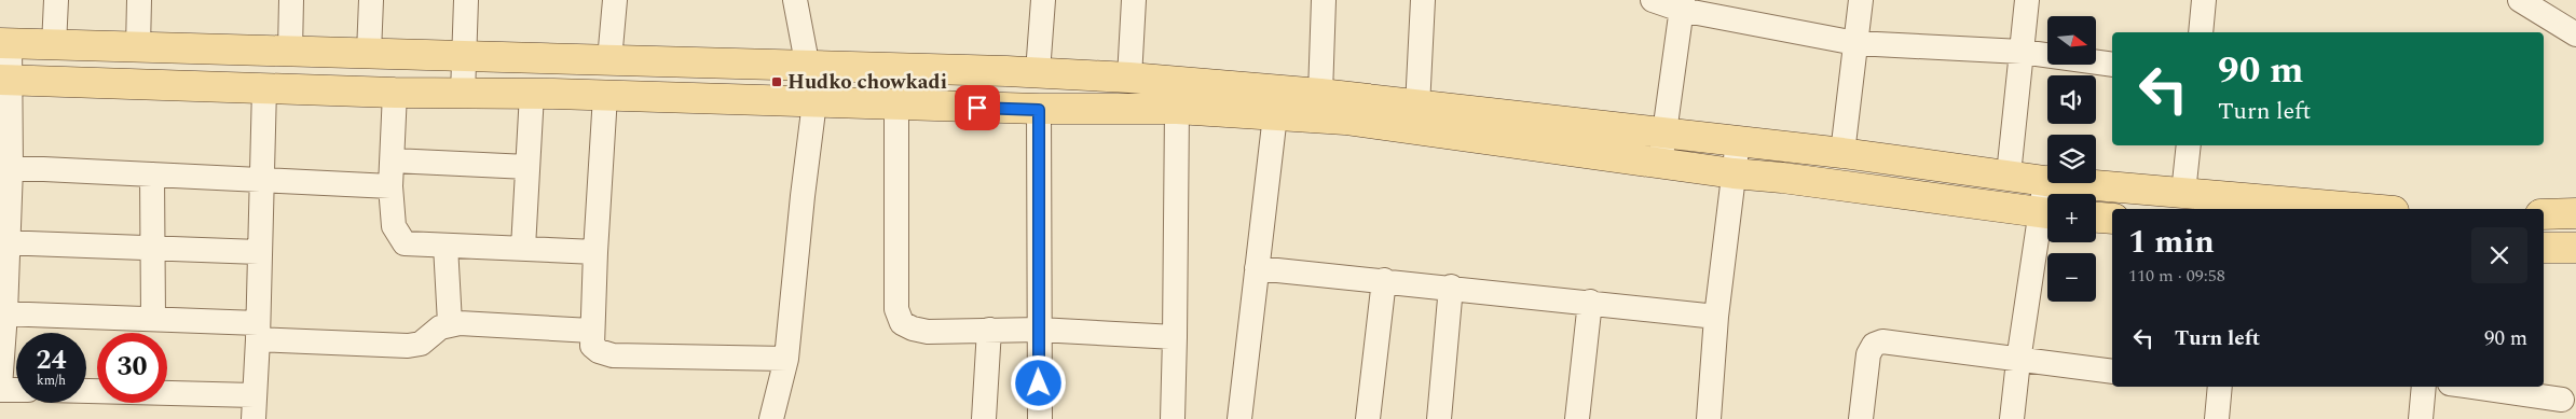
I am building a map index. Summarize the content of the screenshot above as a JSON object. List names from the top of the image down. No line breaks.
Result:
{"places":{"transit":["Hudko chowkadi"]},"north":"right","page":{"map_buttons":["+","−"],"turn":["90 m","Turn left"],"heading":["1 min","110 m · 09:58"],"list":[{"name":"Turn left","value":"90 m"}],"speed":"24 km/h","limit":"30"}}
